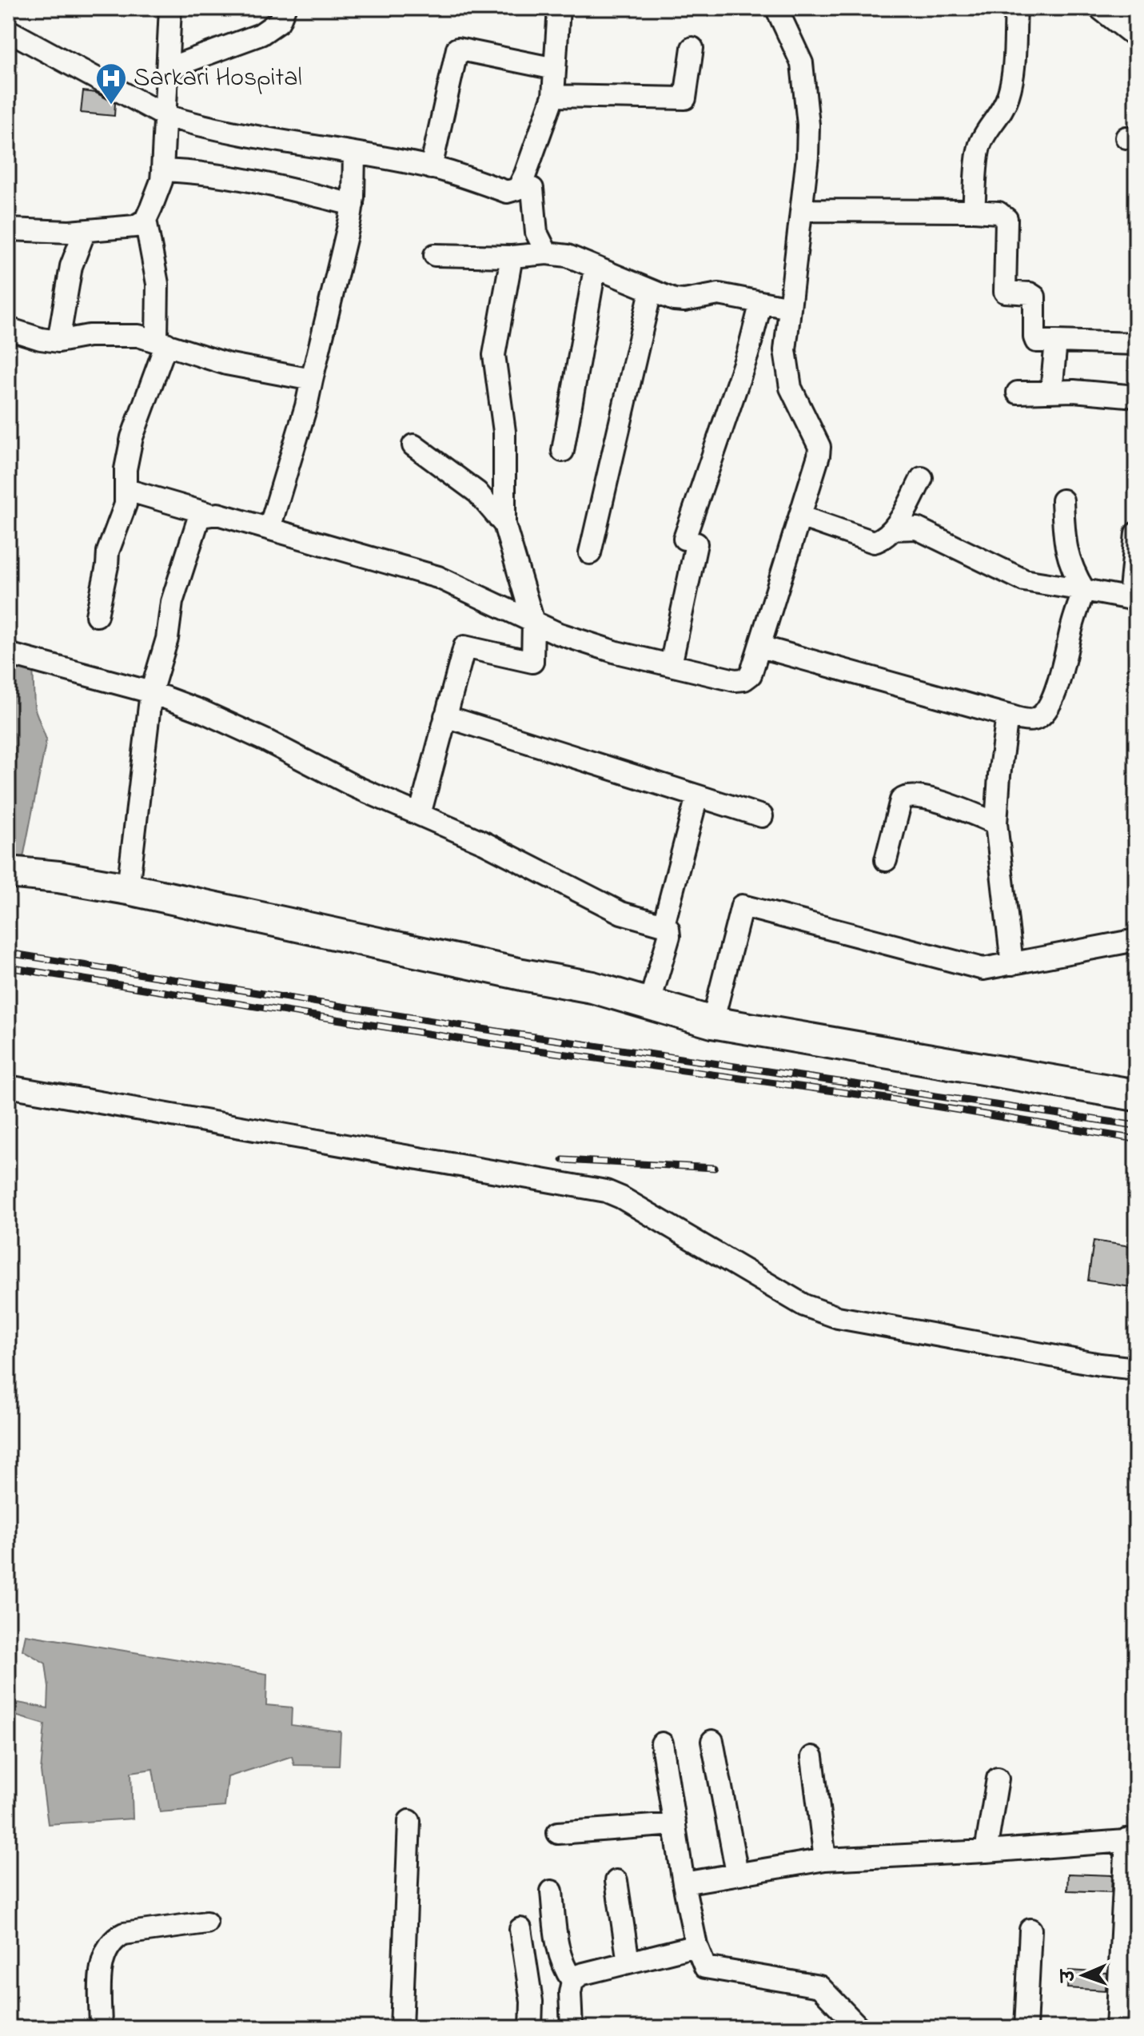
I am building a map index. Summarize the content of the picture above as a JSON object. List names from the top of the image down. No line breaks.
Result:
{"places":{"hospital":["Sarkari Hospital"]},"north":"left"}
